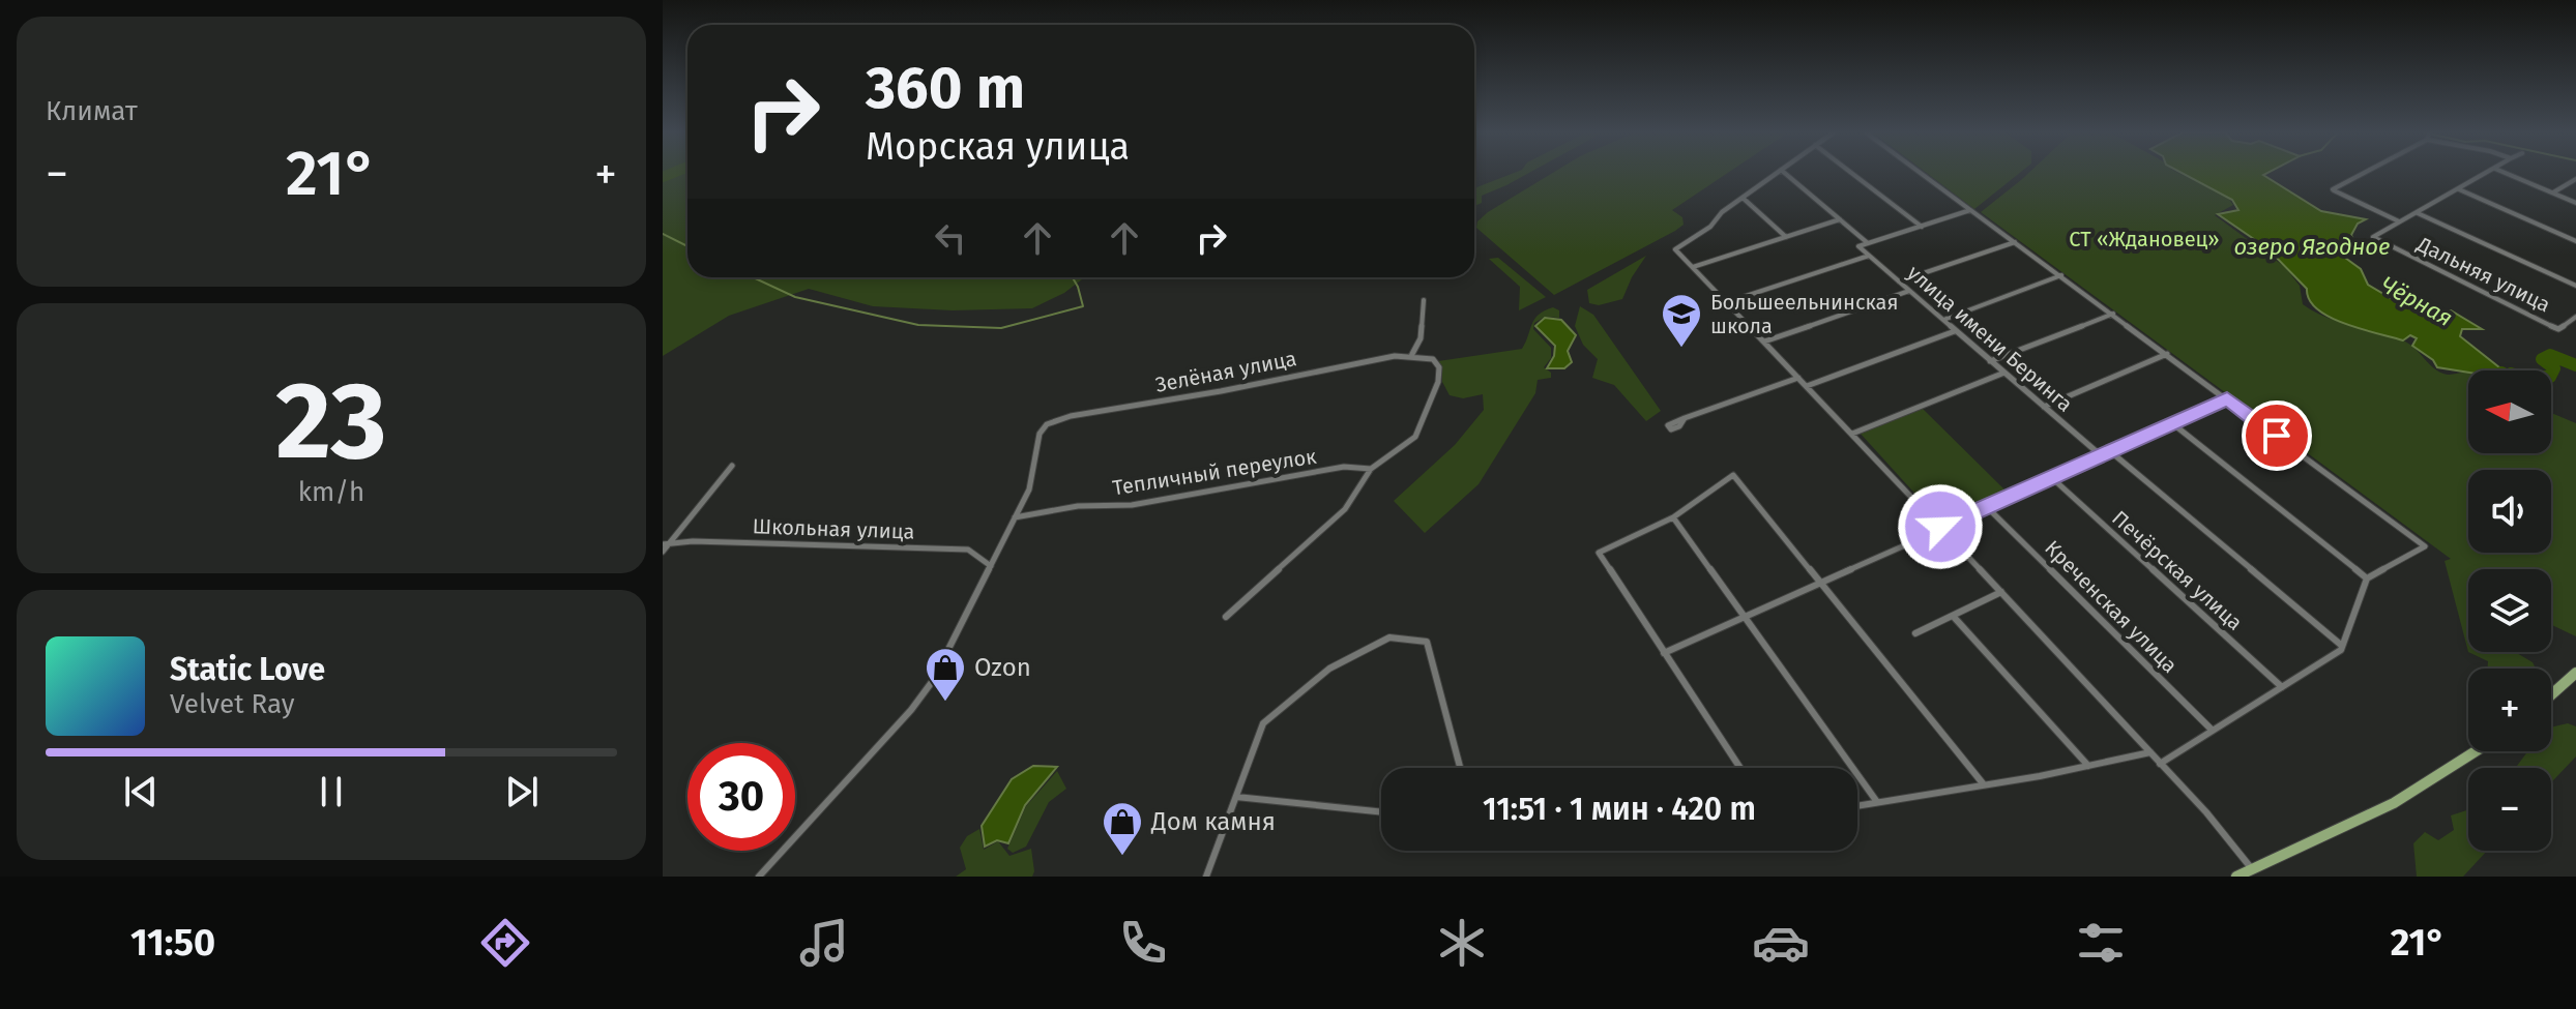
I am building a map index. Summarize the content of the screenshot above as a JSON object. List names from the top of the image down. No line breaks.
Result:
{"streets":{"street":["Дальняя улица","улица имени Беринга","Зелёная улица","Тепличный переулок","Школьная улица","Печёрская улица","Креченская улица"]},"crossings":[["Зелёная улица","Тепличный переулок"]],"water":["озеро Ягодное","Чёрная"],"parks":["СТ «Ждановец»"],"places":{"school or university":["Большеельнинская школа"],"shop":["Ozon","Дом камня"]},"north":"left","page":{"tile":["Климат",["23","km/h"]],"turn":["360 m","Морская улица"],"heat":["−","21°","+"],"map_buttons":["+","−"],"song":["Static Love","Velvet Ray"],"limit":"30","trip":"11:51 · 1 мин · 420 m","tabs":["11:50","21°"]}}
